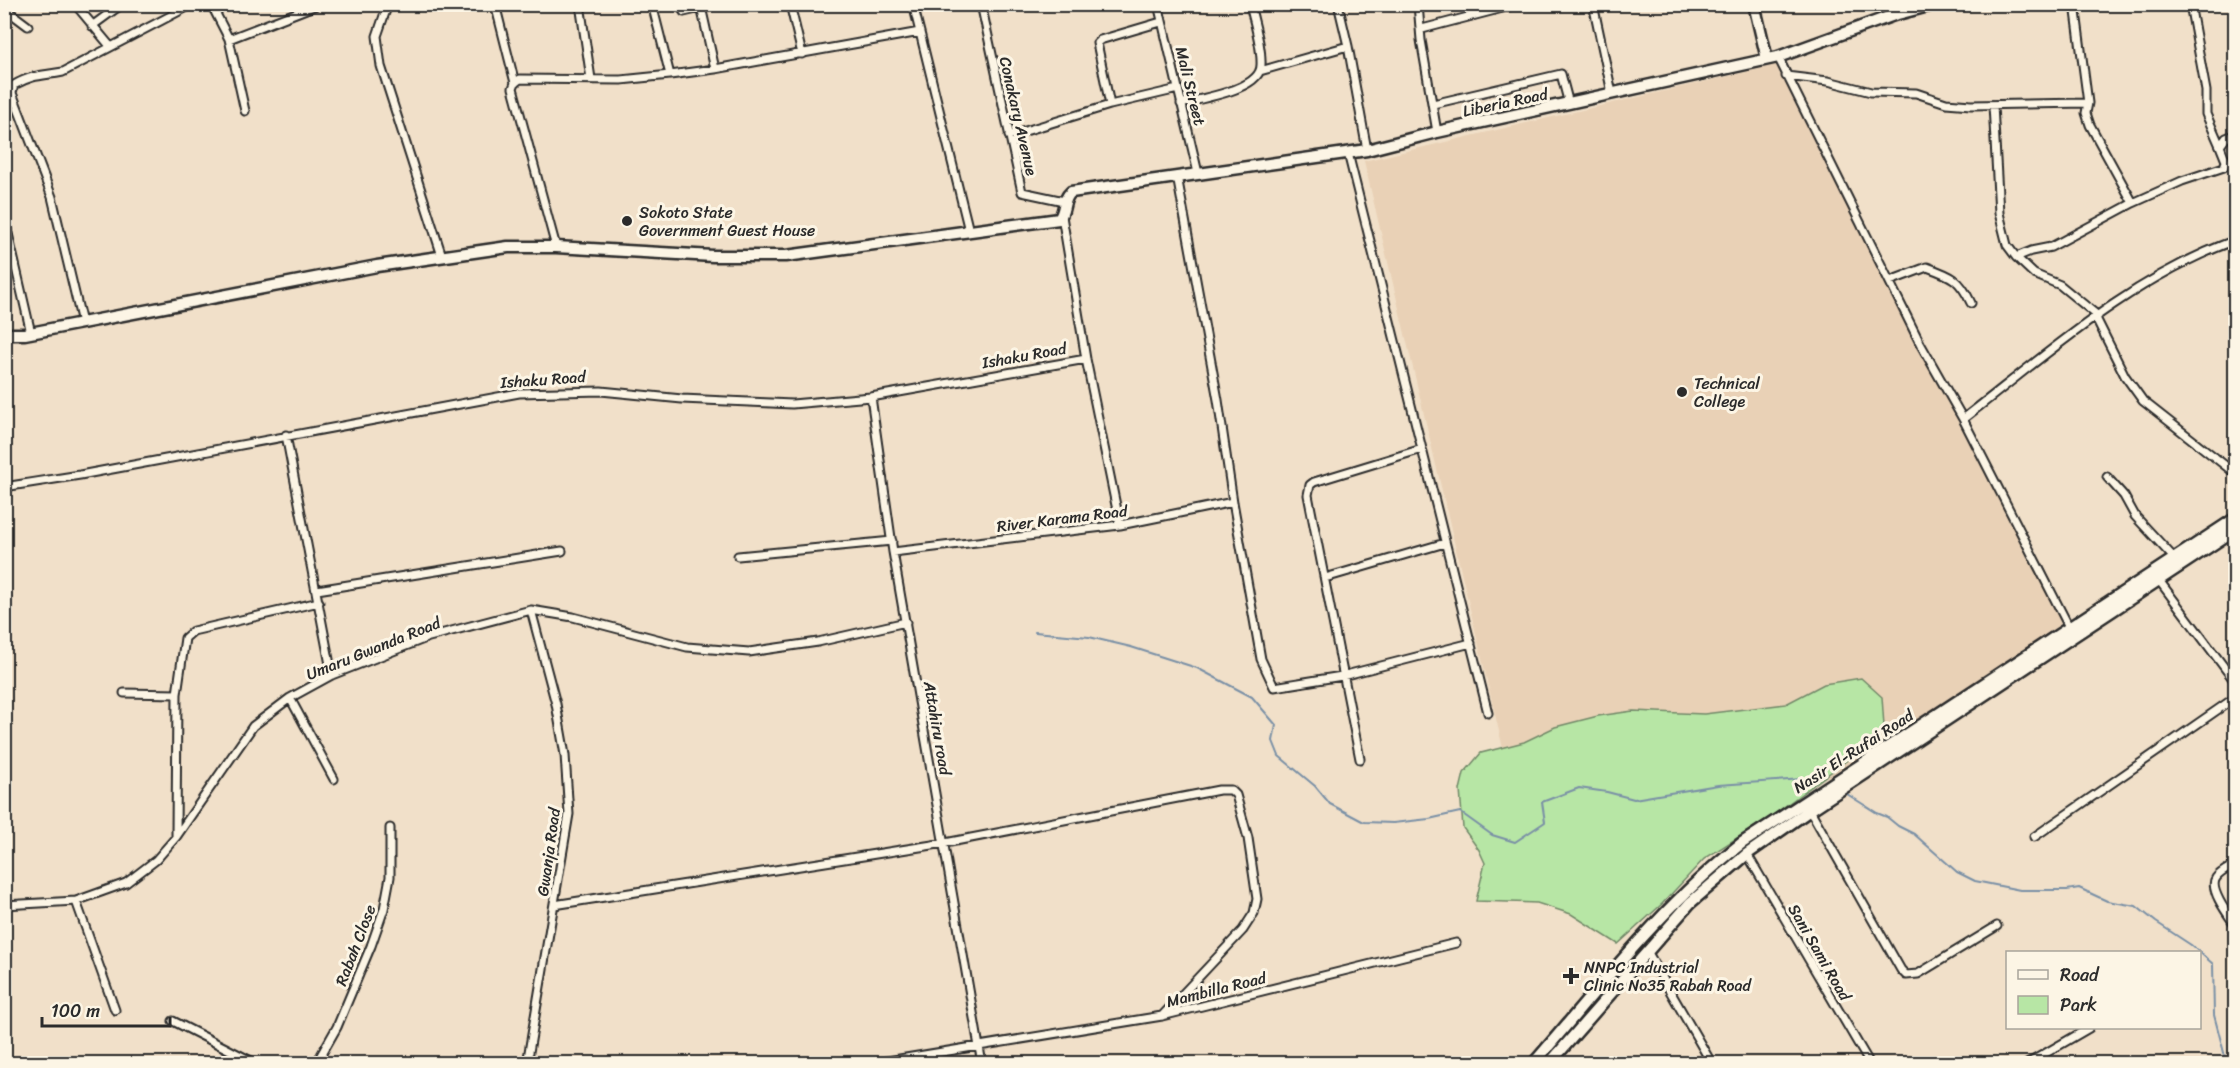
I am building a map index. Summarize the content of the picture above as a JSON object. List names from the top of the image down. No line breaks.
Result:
{"streets":{"street":["Mali Street","Liberia Road","Conakary Avenue","Ishaku Road","River Karama Road","Umaru Gwanda Road","Attahiru road","Nasir El-Rufai Road","Gwanja Road","Rabah Close","Sani Sami Road","Mambilla Road"]},"crossings":[["Mali Street","Liberia Road"],["Liberia Road","Conakary Avenue"],["Liberia Road","Ishaku Road"],["Conakary Avenue","Ishaku Road"],["Ishaku Road","River Karama Road"],["Ishaku Road","Attahiru road"],["River Karama Road","Attahiru road"],["Umaru Gwanda Road","Attahiru road"],["Umaru Gwanda Road","Gwanja Road"],["Attahiru road","Mambilla Road"],["Nasir El-Rufai Road","Sani Sami Road"]],"places":{"other":["Sokoto State Government Guest House","Technical College"],"health":["NNPC Industrial Clinic No35 Rabah Road"]},"legend":["Road","Park"],"scale_bar":"100 m"}
